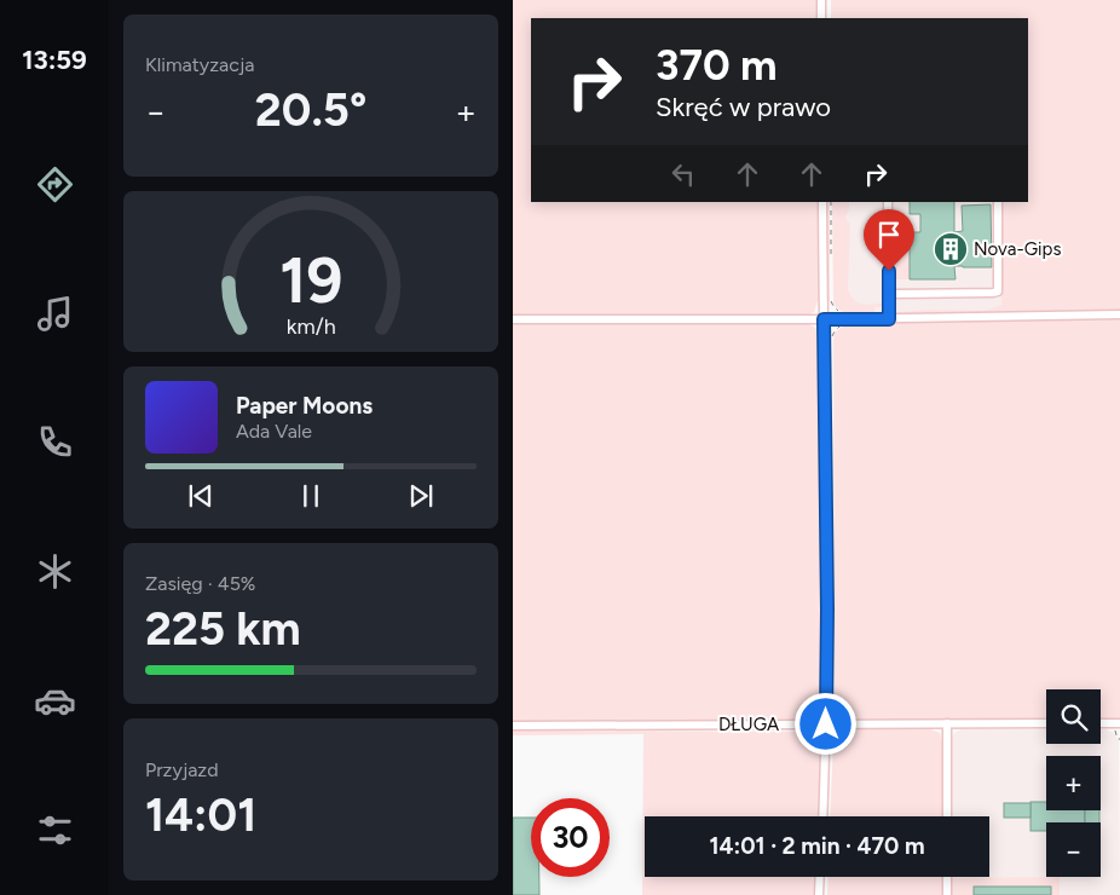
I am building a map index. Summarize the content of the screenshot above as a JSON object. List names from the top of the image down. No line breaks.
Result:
{"streets":{"street":["DŁUGA"]},"places":{"building":["Nova-Gips"]},"page":{"tabs":"13:59","tile":["Klimatyzacja",["Zasięg · 45%","225 km"],["Przyjazd","14:01"]],"turn":["370 m","Skręć w prawo"],"heat":["−","20.5°","+"],"song":["Paper Moons","Ada Vale"],"map_buttons":["+","−"],"limit":"30","trip":"14:01 · 2 min · 470 m","gauge":["19","km/h"]}}
